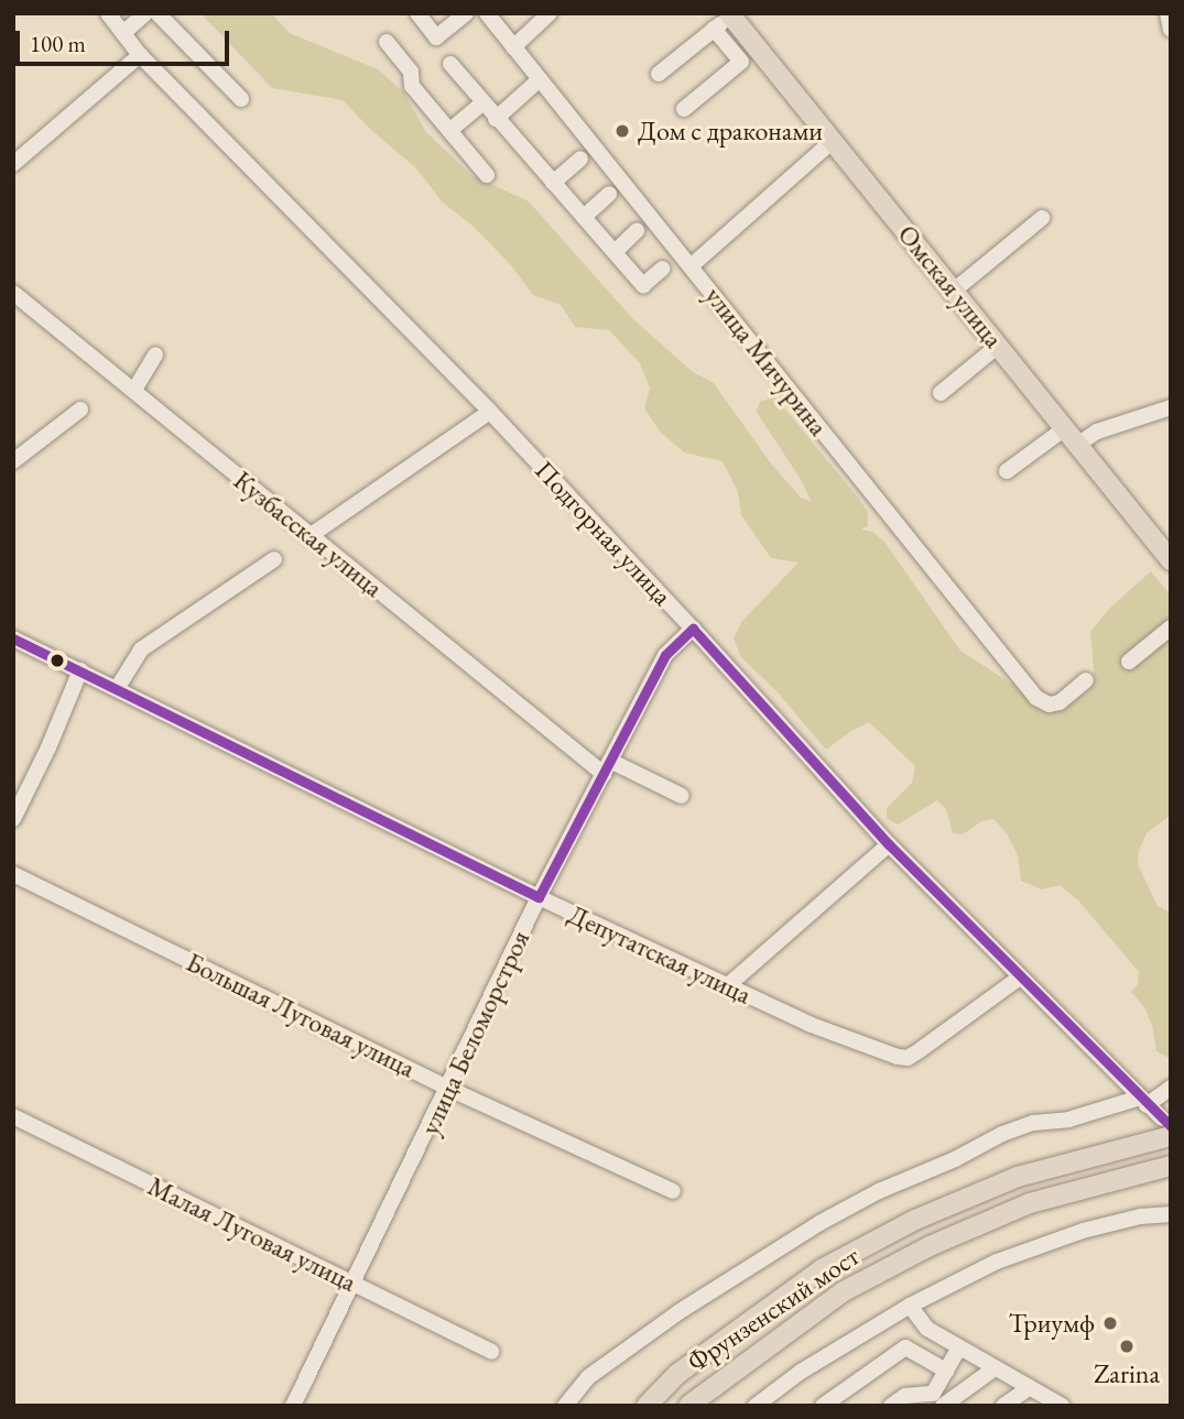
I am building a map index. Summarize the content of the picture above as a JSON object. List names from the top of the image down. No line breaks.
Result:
{"streets":{"main road":["Омская улица","Фрунзенский мост"],"street":["улица Мичурина","Подгорная улица","Кузбасская улица","Депутатская улица","Большая Луговая улица","улица Беломорстроя","Малая Луговая улица"]},"crossings":[["Подгорная улица","Депутатская улица"],["Подгорная улица","улица Беломорстроя"],["Подгорная улица","Фрунзенский мост"],["Кузбасская улица","улица Беломорстроя"],["Депутатская улица","улица Беломорстроя"],["Большая Луговая улица","улица Беломорстроя"],["улица Беломорстроя","Малая Луговая улица"]],"places":["Дом с драконами","Триумф","Zarina"],"scale_bar":"100 m"}
